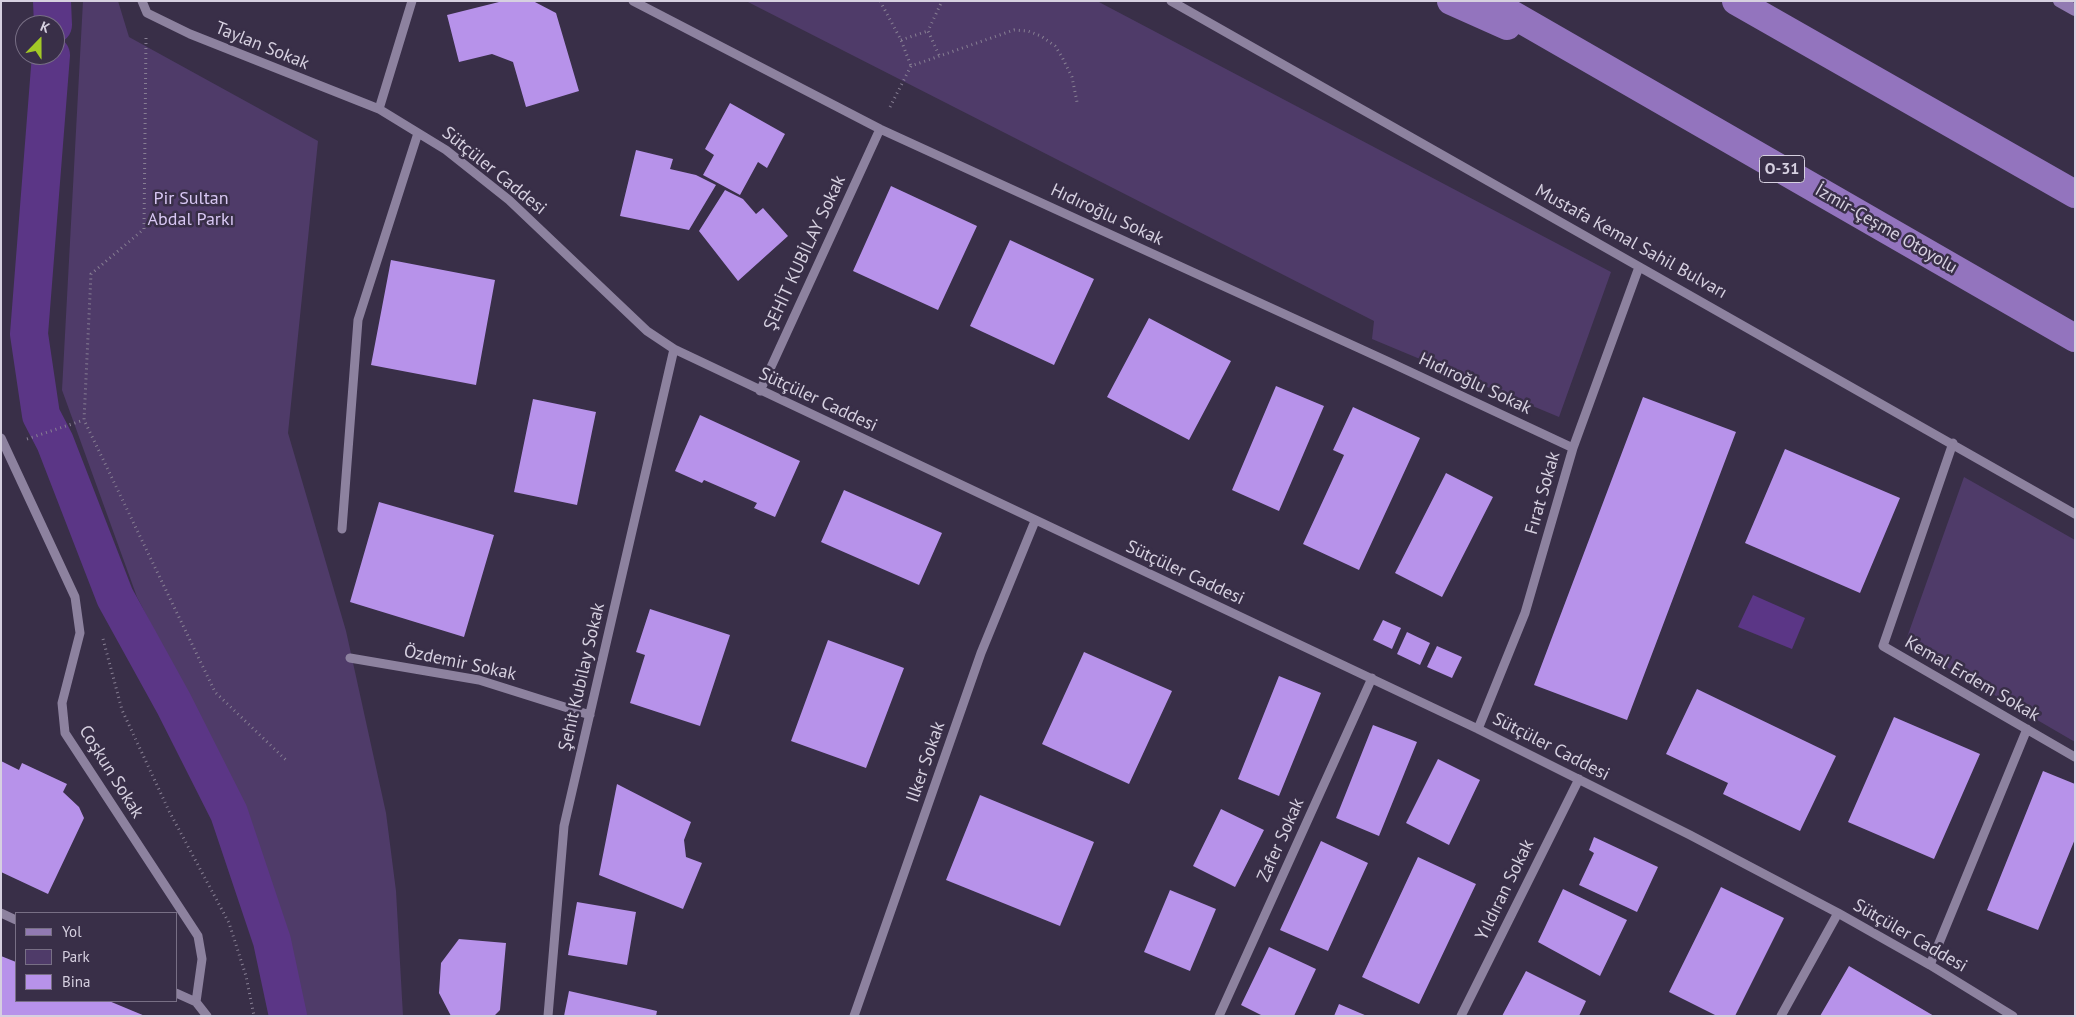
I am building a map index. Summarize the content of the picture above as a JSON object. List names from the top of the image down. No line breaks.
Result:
{"streets":{"highway":["O-31","İzmir-Çeşme Otoyolu"],"street":["Taylan Sokak","Sütçüler Caddesi","Hıdıroğlu Sokak","Mustafa Kemal Sahil Bulvarı","ŞEHİT KUBİLAY Sokak","Fırat Sokak","Özdemir Sokak","Şehit Kubilay Sokak","Kemal Erdem Sokak","Ilker Sokak","Coşkun Sokak","Zafer Sokak","Yıldıran Sokak"]},"crossings":[["Taylan Sokak","Sütçüler Caddesi"],["Sütçüler Caddesi","ŞEHİT KUBİLAY Sokak"],["Sütçüler Caddesi","Fırat Sokak"],["Sütçüler Caddesi","Şehit Kubilay Sokak"],["Sütçüler Caddesi","Ilker Sokak"],["Sütçüler Caddesi","Zafer Sokak"],["Sütçüler Caddesi","Yıldıran Sokak"],["Hıdıroğlu Sokak","ŞEHİT KUBİLAY Sokak"],["Hıdıroğlu Sokak","Fırat Sokak"],["Mustafa Kemal Sahil Bulvarı","Fırat Sokak"],["Mustafa Kemal Sahil Bulvarı","Kemal Erdem Sokak"],["Özdemir Sokak","Şehit Kubilay Sokak"]],"parks":["Pir Sultan Abdal Parkı"],"legend":["Yol","Park","Bina"],"north":"top"}
